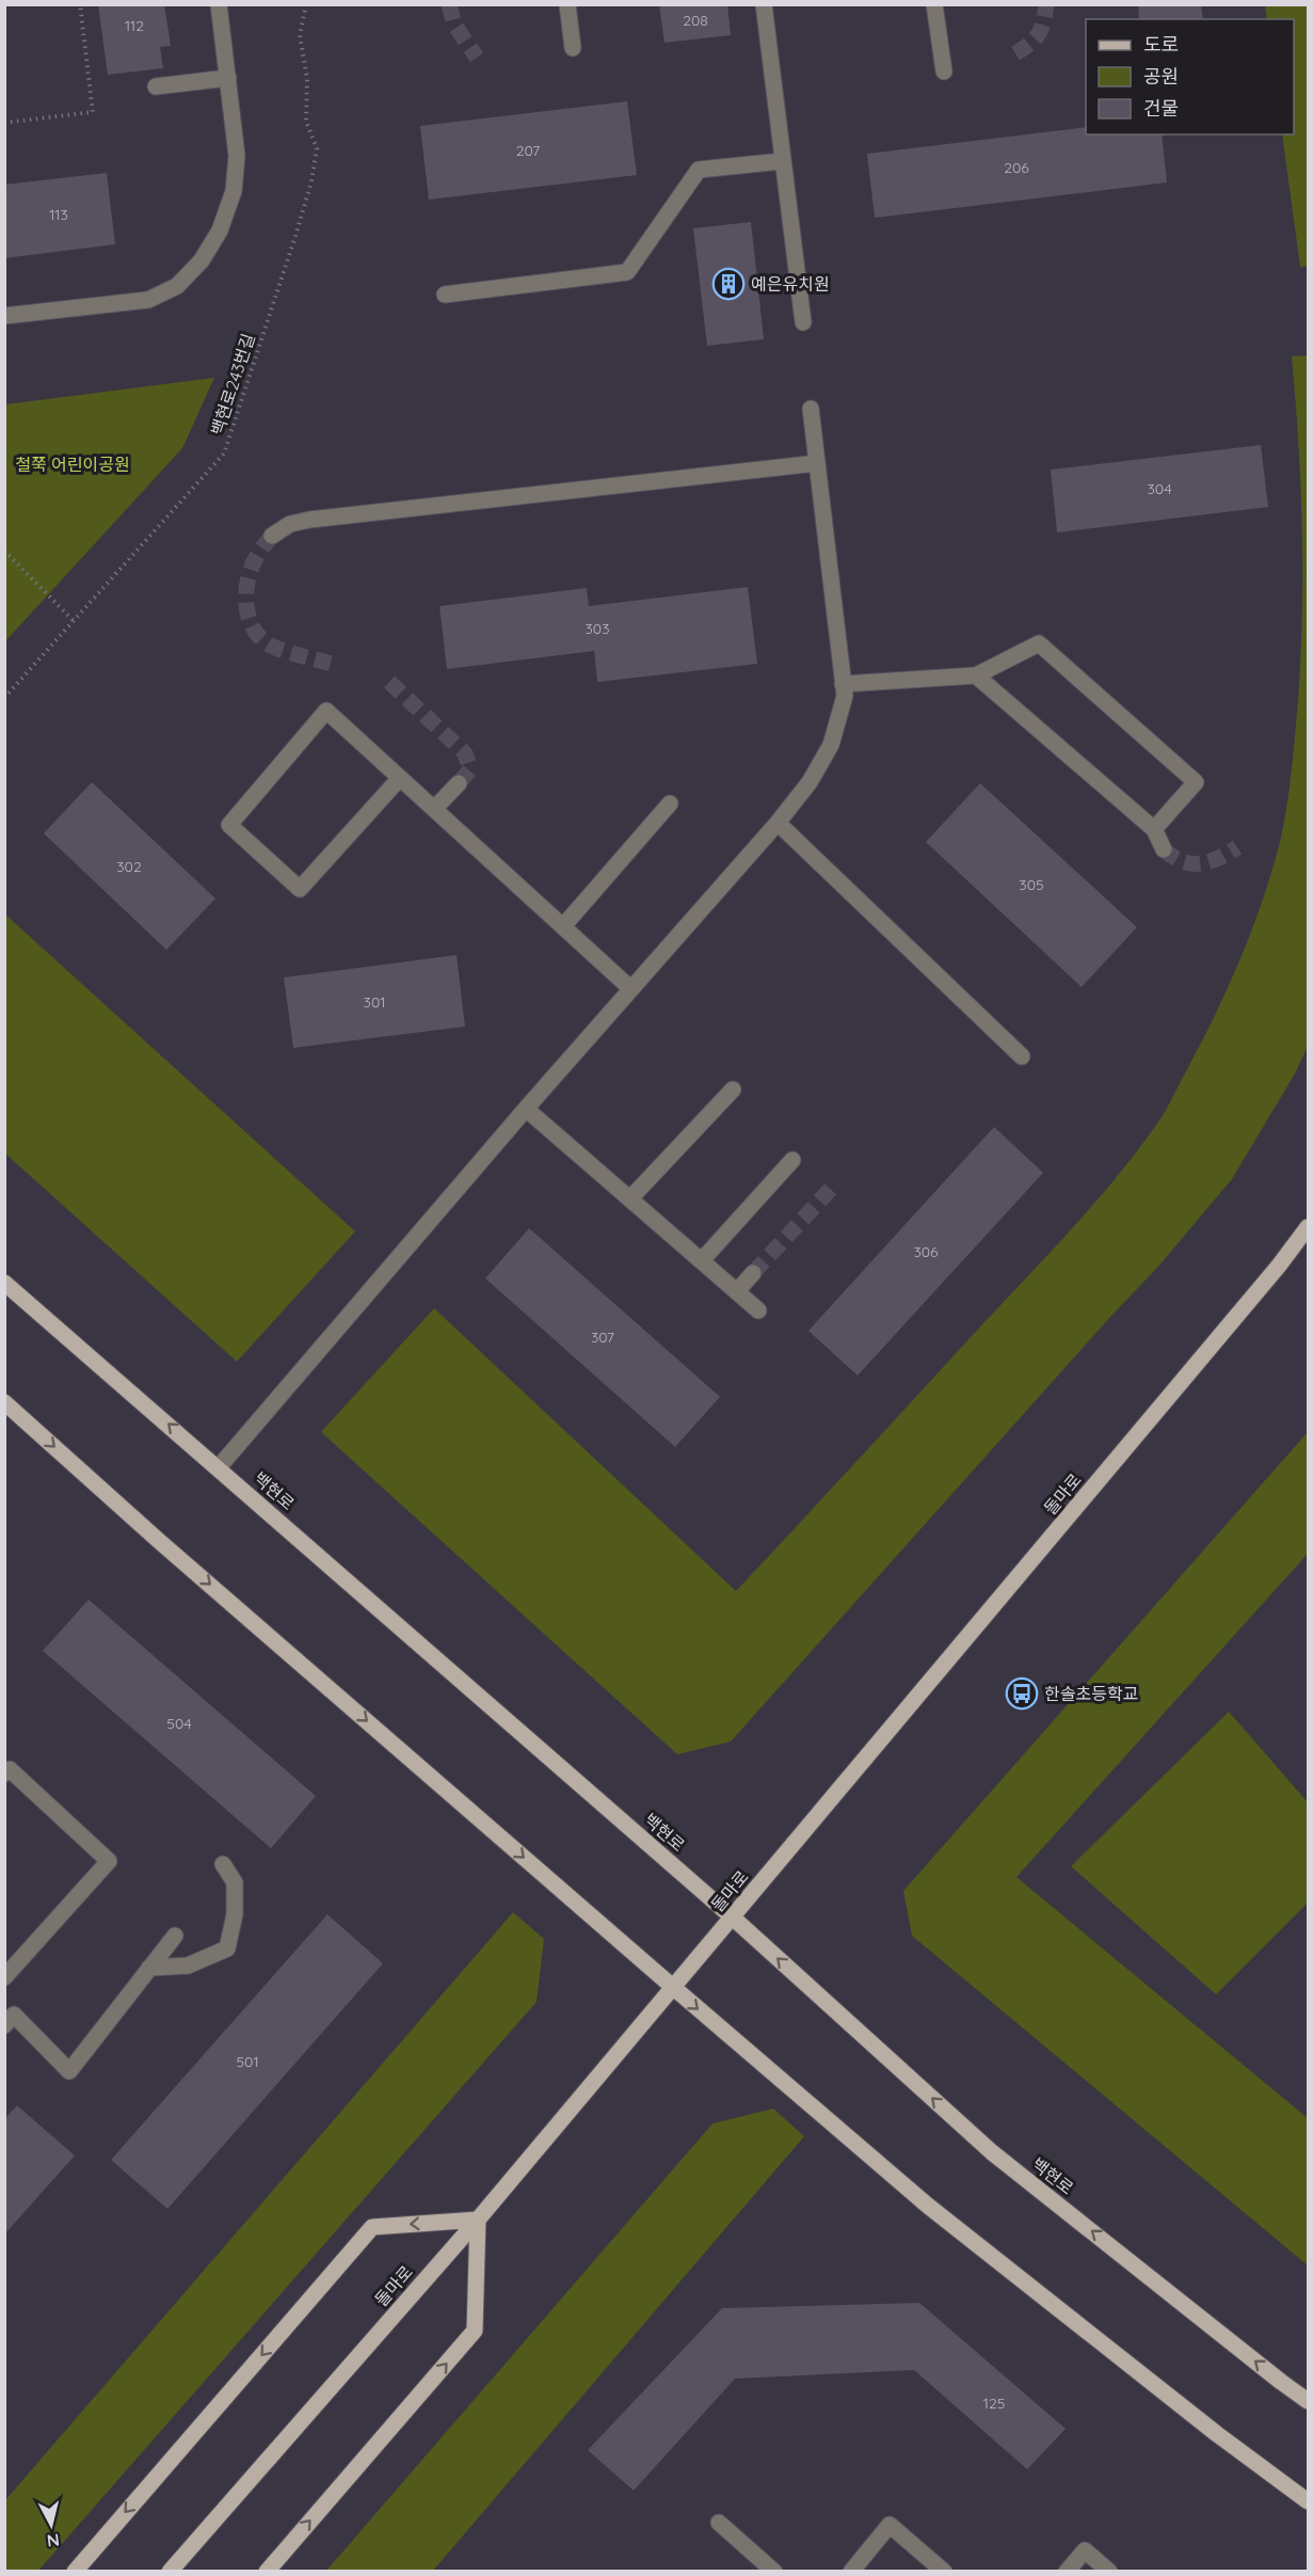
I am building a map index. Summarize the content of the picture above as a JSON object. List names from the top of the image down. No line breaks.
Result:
{"streets":{"main road":["백현로","돌마로"],"path":["백현로243번길"]},"crossings":[["백현로","돌마로"]],"parks":["철쭉 어린이공원"],"places":{"building":["예은유치원"],"bus stop":["한솔초등학교"]},"house_numbers":["208","112","207","206","113","304","303","302","305","301","306","307","504","501","125"],"legend":["도로","공원","건물"],"north":"bottom"}
